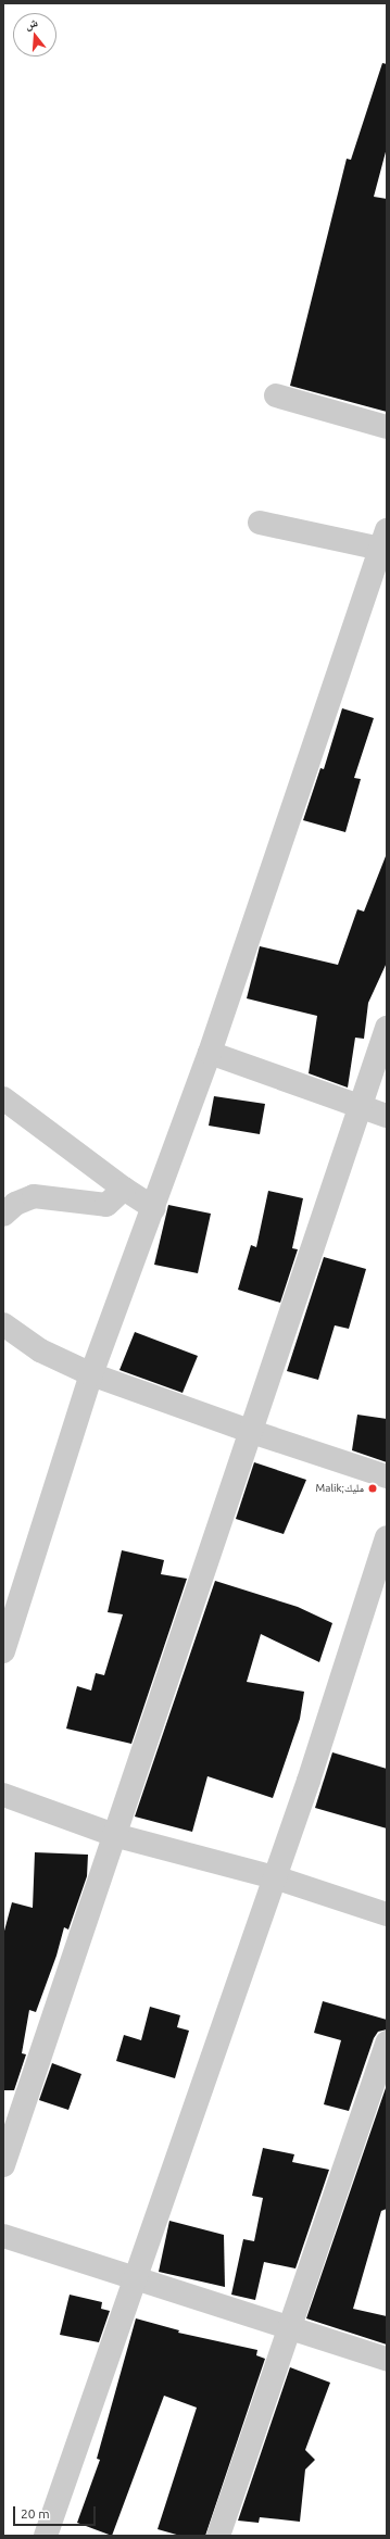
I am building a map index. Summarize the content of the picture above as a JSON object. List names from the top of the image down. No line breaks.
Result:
{"places":["Malik;مليك"],"scale_bar":"20 m","north":"top"}
